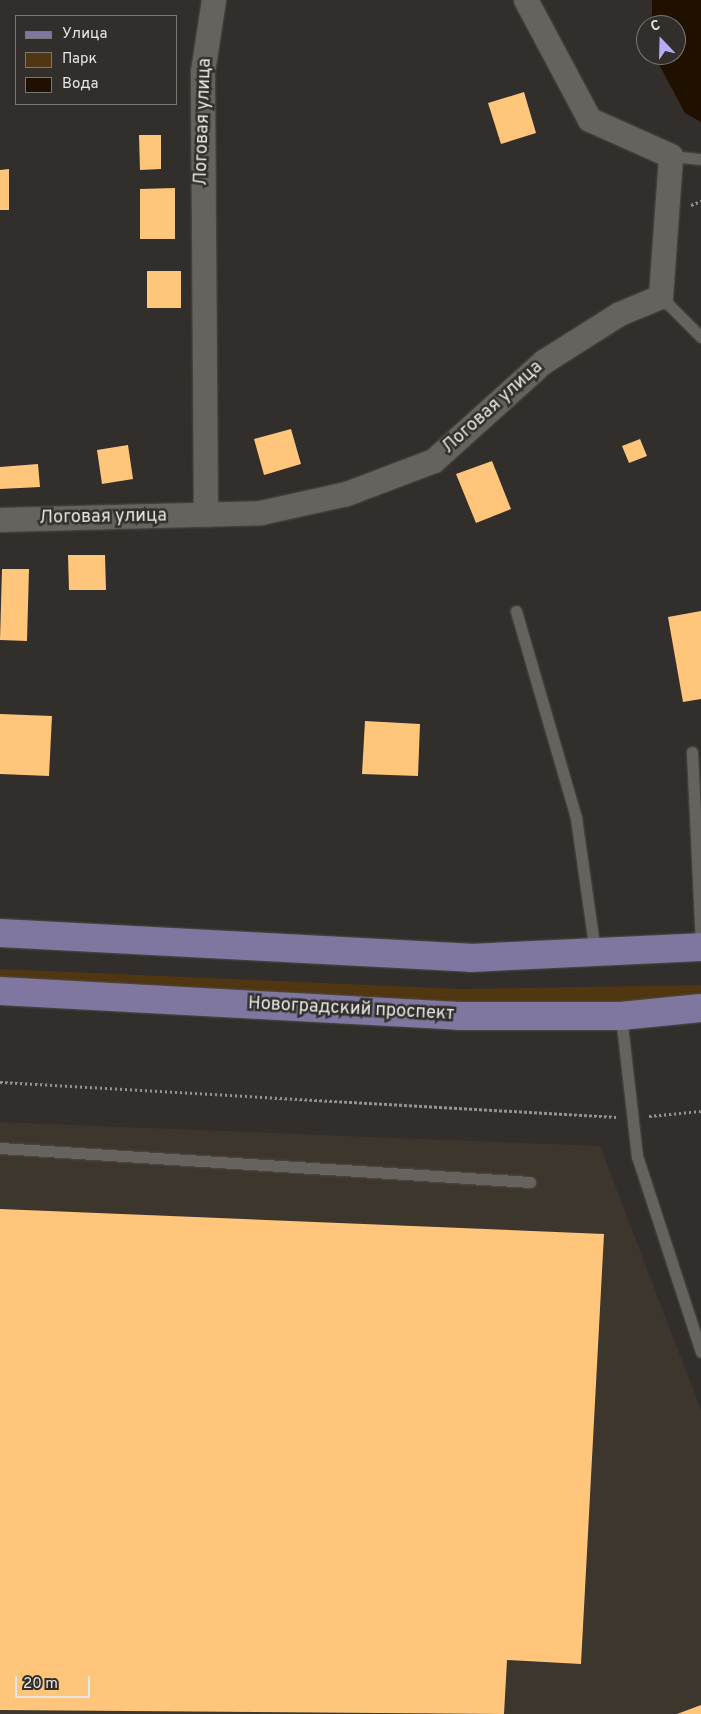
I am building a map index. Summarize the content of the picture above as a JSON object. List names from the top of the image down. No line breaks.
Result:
{"streets":{"main road":["Новоградский проспект"],"street":["Логовая улица"]},"legend":["Улица","Парк","Вода"],"scale_bar":"20 m","north":"top"}
